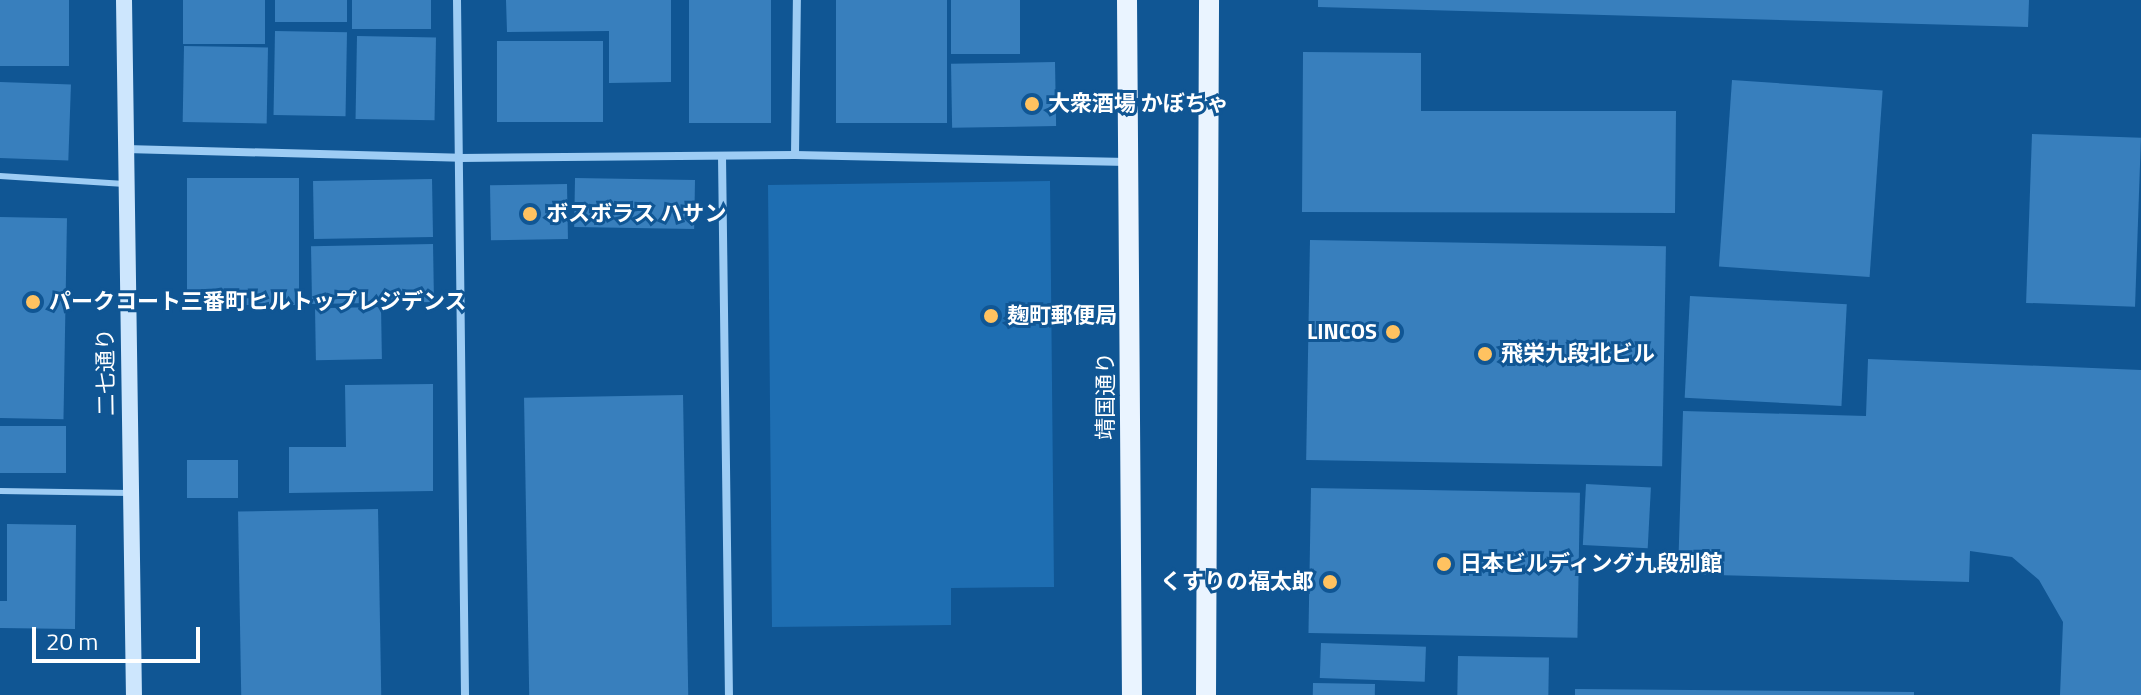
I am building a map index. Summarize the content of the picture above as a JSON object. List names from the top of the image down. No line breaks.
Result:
{"streets":{"main road":["靖国通り"],"street":["二七通り"]},"places":["大衆酒場 かぼちゃ","ボスボラス ハサン","パークコート三番町ヒルトップレジデンス","麹町郵便局","LINCOS","飛栄九段北ビル","日本ビルディング九段別館","くすりの福太郎"],"scale_bar":"20 m"}
